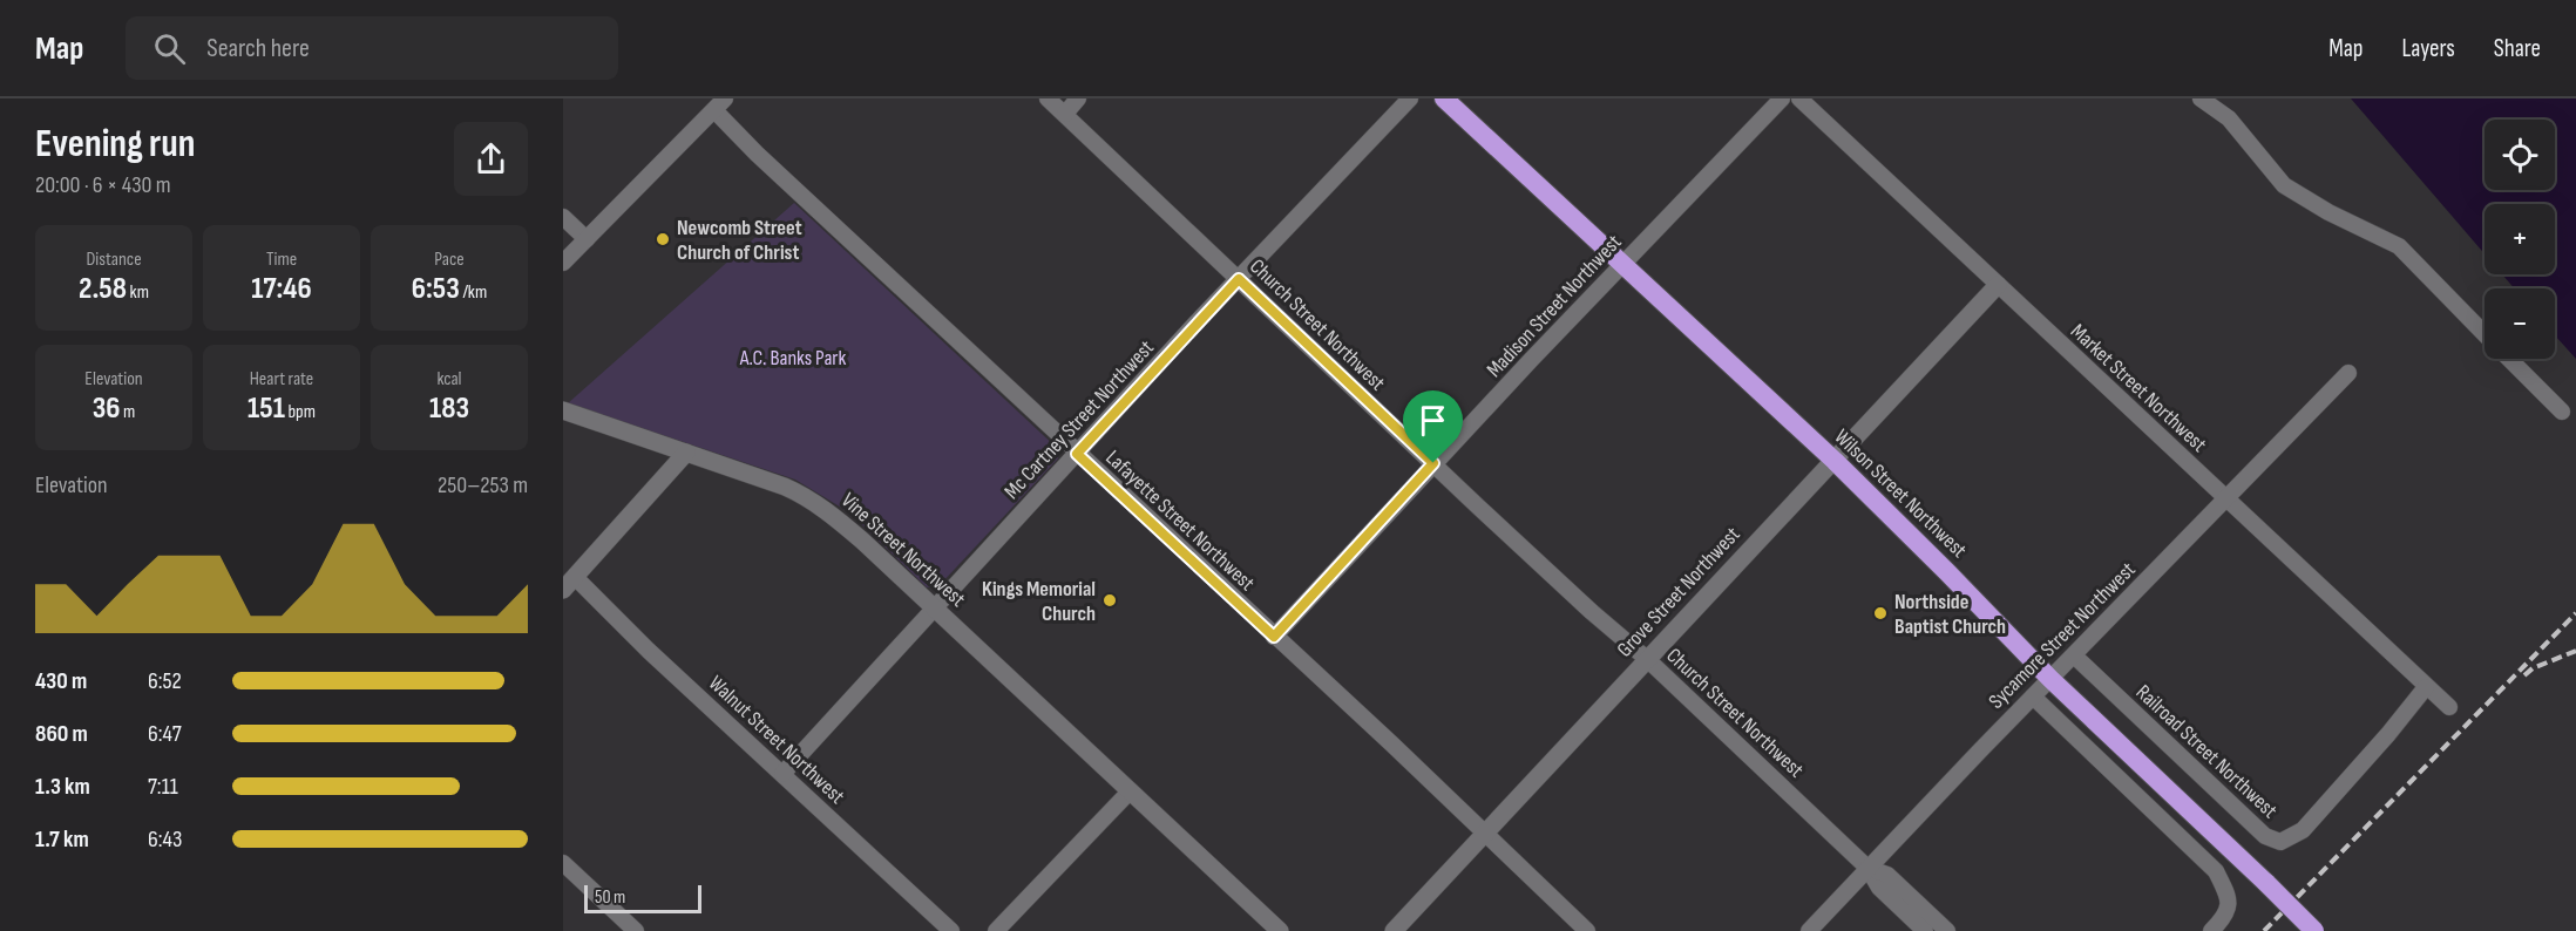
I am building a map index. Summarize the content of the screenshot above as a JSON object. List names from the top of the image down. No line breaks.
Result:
{"streets":{"highway":["Wilson Street Northwest"],"street":["Madison Street Northwest","Church Street Northwest","Market Street Northwest","Mc Cartney Street Northwest","Lafayette Street Northwest","Vine Street Northwest","Grove Street Northwest","Sycamore Street Northwest","Walnut Street Northwest","Railroad Street Northwest"]},"crossings":[["Madison Street Northwest","Church Street Northwest"],["Madison Street Northwest","Wilson Street Northwest"],["Madison Street Northwest","Lafayette Street Northwest"],["Church Street Northwest","Mc Cartney Street Northwest"],["Church Street Northwest","Grove Street Northwest"],["Church Street Northwest","Sycamore Street Northwest"],["Market Street Northwest","Grove Street Northwest"],["Market Street Northwest","Sycamore Street Northwest"],["Market Street Northwest","Railroad Street Northwest"],["Mc Cartney Street Northwest","Lafayette Street Northwest"],["Mc Cartney Street Northwest","Vine Street Northwest"],["Mc Cartney Street Northwest","Walnut Street Northwest"],["Wilson Street Northwest","Grove Street Northwest"],["Wilson Street Northwest","Sycamore Street Northwest"],["Lafayette Street Northwest","Grove Street Northwest"],["Sycamore Street Northwest","Railroad Street Northwest"]],"parks":["A.C. Banks Park"],"places":["Newcomb Street Church of Christ","Kings Memorial Church","Northside Baptist Church"],"scale_bar":"50 m","page":{"header":"Map","search":"Search here","nav":["Map","Layers","Share"],"heading":["Evening run","20:00 · 6 × 430 m"],"map_buttons":["+","−"],"stats":[["Distance","2.58 km"],["Time","17:46"],["Pace","6:53 /km"],["Elevation","36 m"],["Heart rate","151 bpm"],["kcal","183"]],"chart":["Elevation","250–253 m"],"list":[{"name":"430 m","note":"6:52"},{"name":"860 m","note":"6:47"},{"name":"1.3 km","note":"7:11"},{"name":"1.7 km","note":"6:43"}],"scale":"50 m"}}
